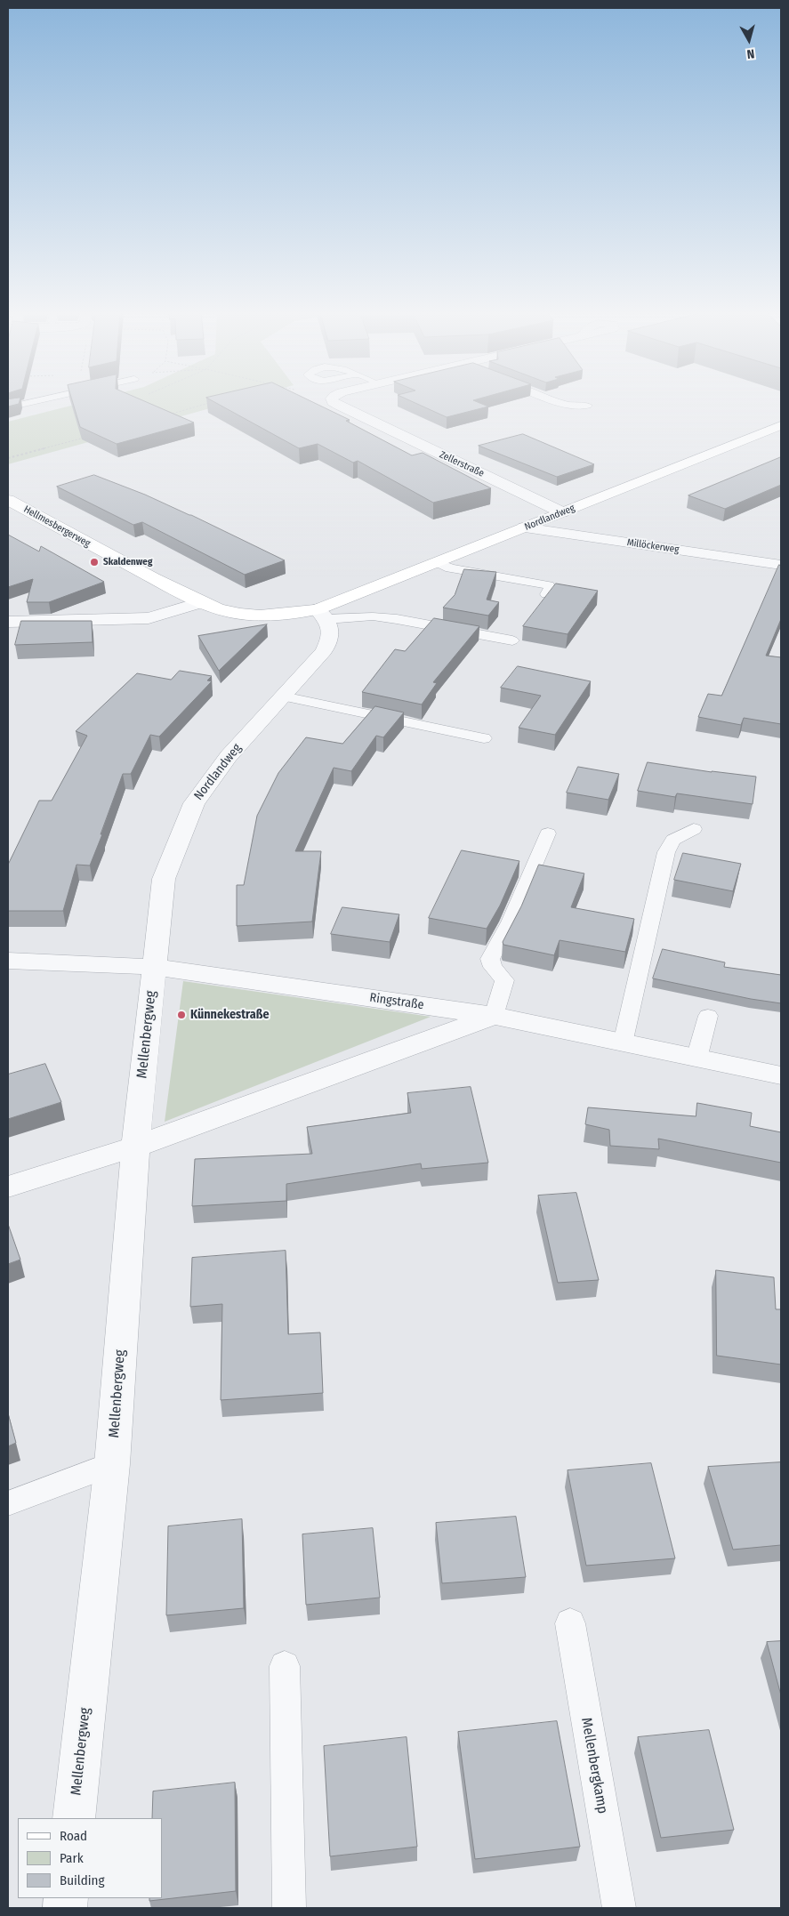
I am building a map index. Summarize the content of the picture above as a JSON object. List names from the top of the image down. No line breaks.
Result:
{"streets":{"street":["Zellerstraße","Nordlandweg","Hellmesbergerweg","Millöckerweg","Ringstraße","Mellenbergweg"],"lane":["Mellenbergkamp"]},"crossings":[["Zellerstraße","Nordlandweg"],["Nordlandweg","Hellmesbergerweg"],["Nordlandweg","Millöckerweg"],["Nordlandweg","Ringstraße"],["Nordlandweg","Mellenbergweg"],["Ringstraße","Mellenbergweg"]],"places":["Skaldenweg","Künnekestraße"],"legend":["Road","Park","Building"],"north":"bottom"}
